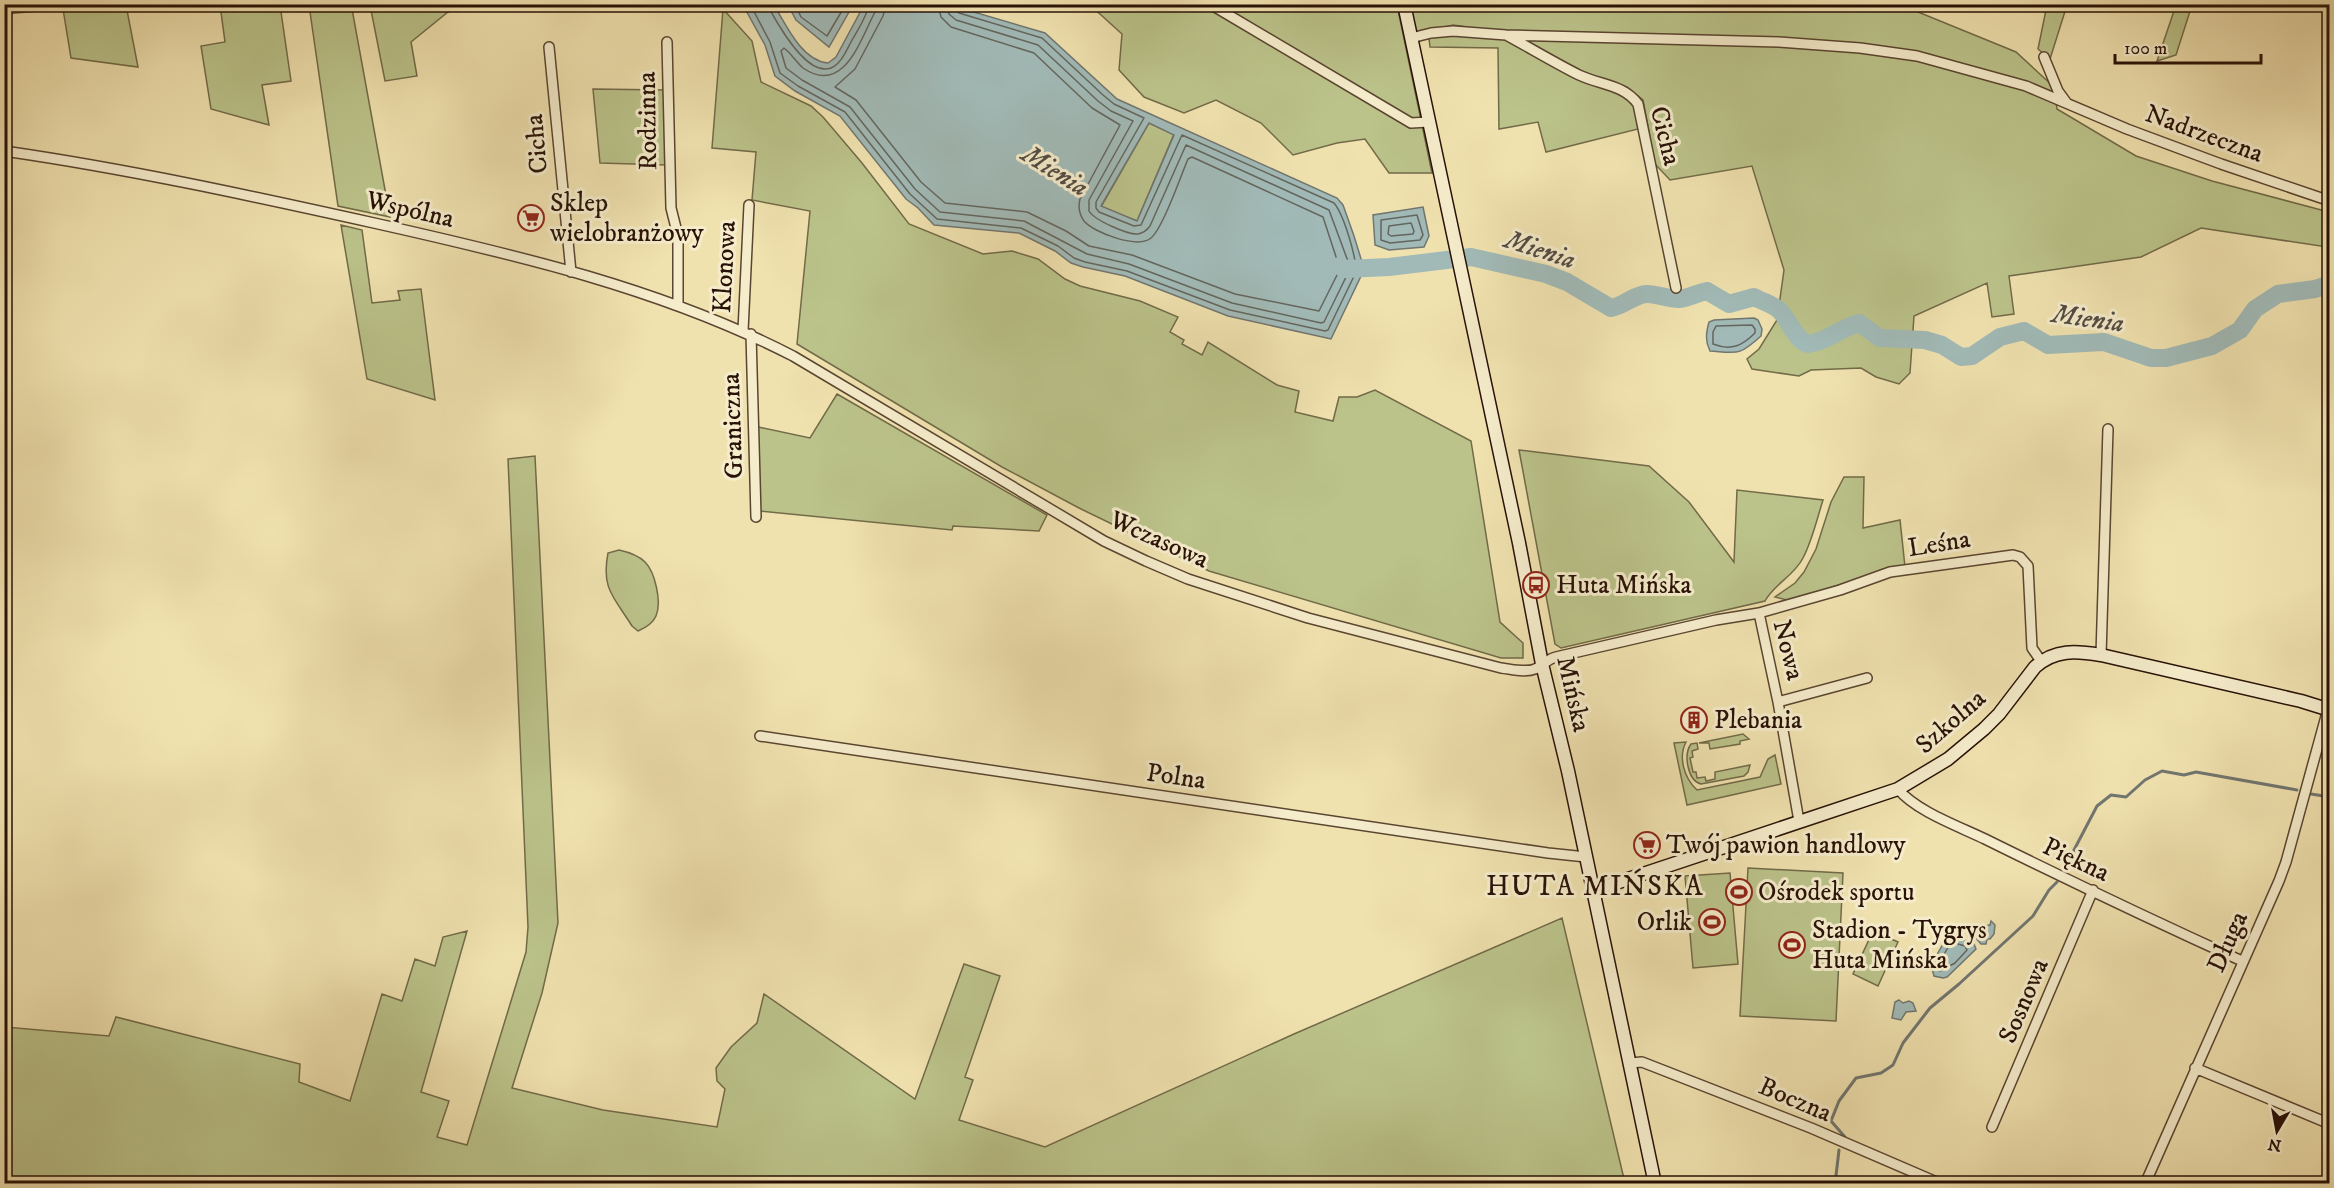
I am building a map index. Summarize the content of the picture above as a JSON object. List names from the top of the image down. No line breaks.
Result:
{"streets":{"main road":["Mińska","Szkolna"],"street":["Rodzinna","Nadrzeczna","Cicha","Wspólna","Klonowa","Graniczna","Wczasowa","Leśna","Nowa","Polna","Piękna","Długa","Sosnowa","Boczna"]},"crossings":[["Rodzinna","Wspólna"],["Nadrzeczna","Cicha"],["Nadrzeczna","Mińska"],["Cicha","Wspólna"],["Wspólna","Klonowa"],["Wspólna","Graniczna"],["Wspólna","Wczasowa"],["Klonowa","Graniczna"],["Wczasowa","Nowa"],["Wczasowa","Mińska"],["Leśna","Nowa"],["Leśna","Szkolna"],["Nowa","Mińska"],["Nowa","Szkolna"],["Mińska","Szkolna"],["Mińska","Polna"],["Mińska","Boczna"],["Szkolna","Piękna"],["Piękna","Długa"],["Piękna","Sosnowa"]],"districts":["HUTA MIŃSKA"],"water":["Mienia"],"places":{"supermarket":["Sklep wielobranżowy","Twój pawion handlowy"],"bus stop":["Huta Mińska"],"building":["Plebania"],"sports":["Ośrodek sportu","Orlik","Stadion - Tygrys Huta Mińska"]},"scale_bar":"100 m","north":"bottom"}
